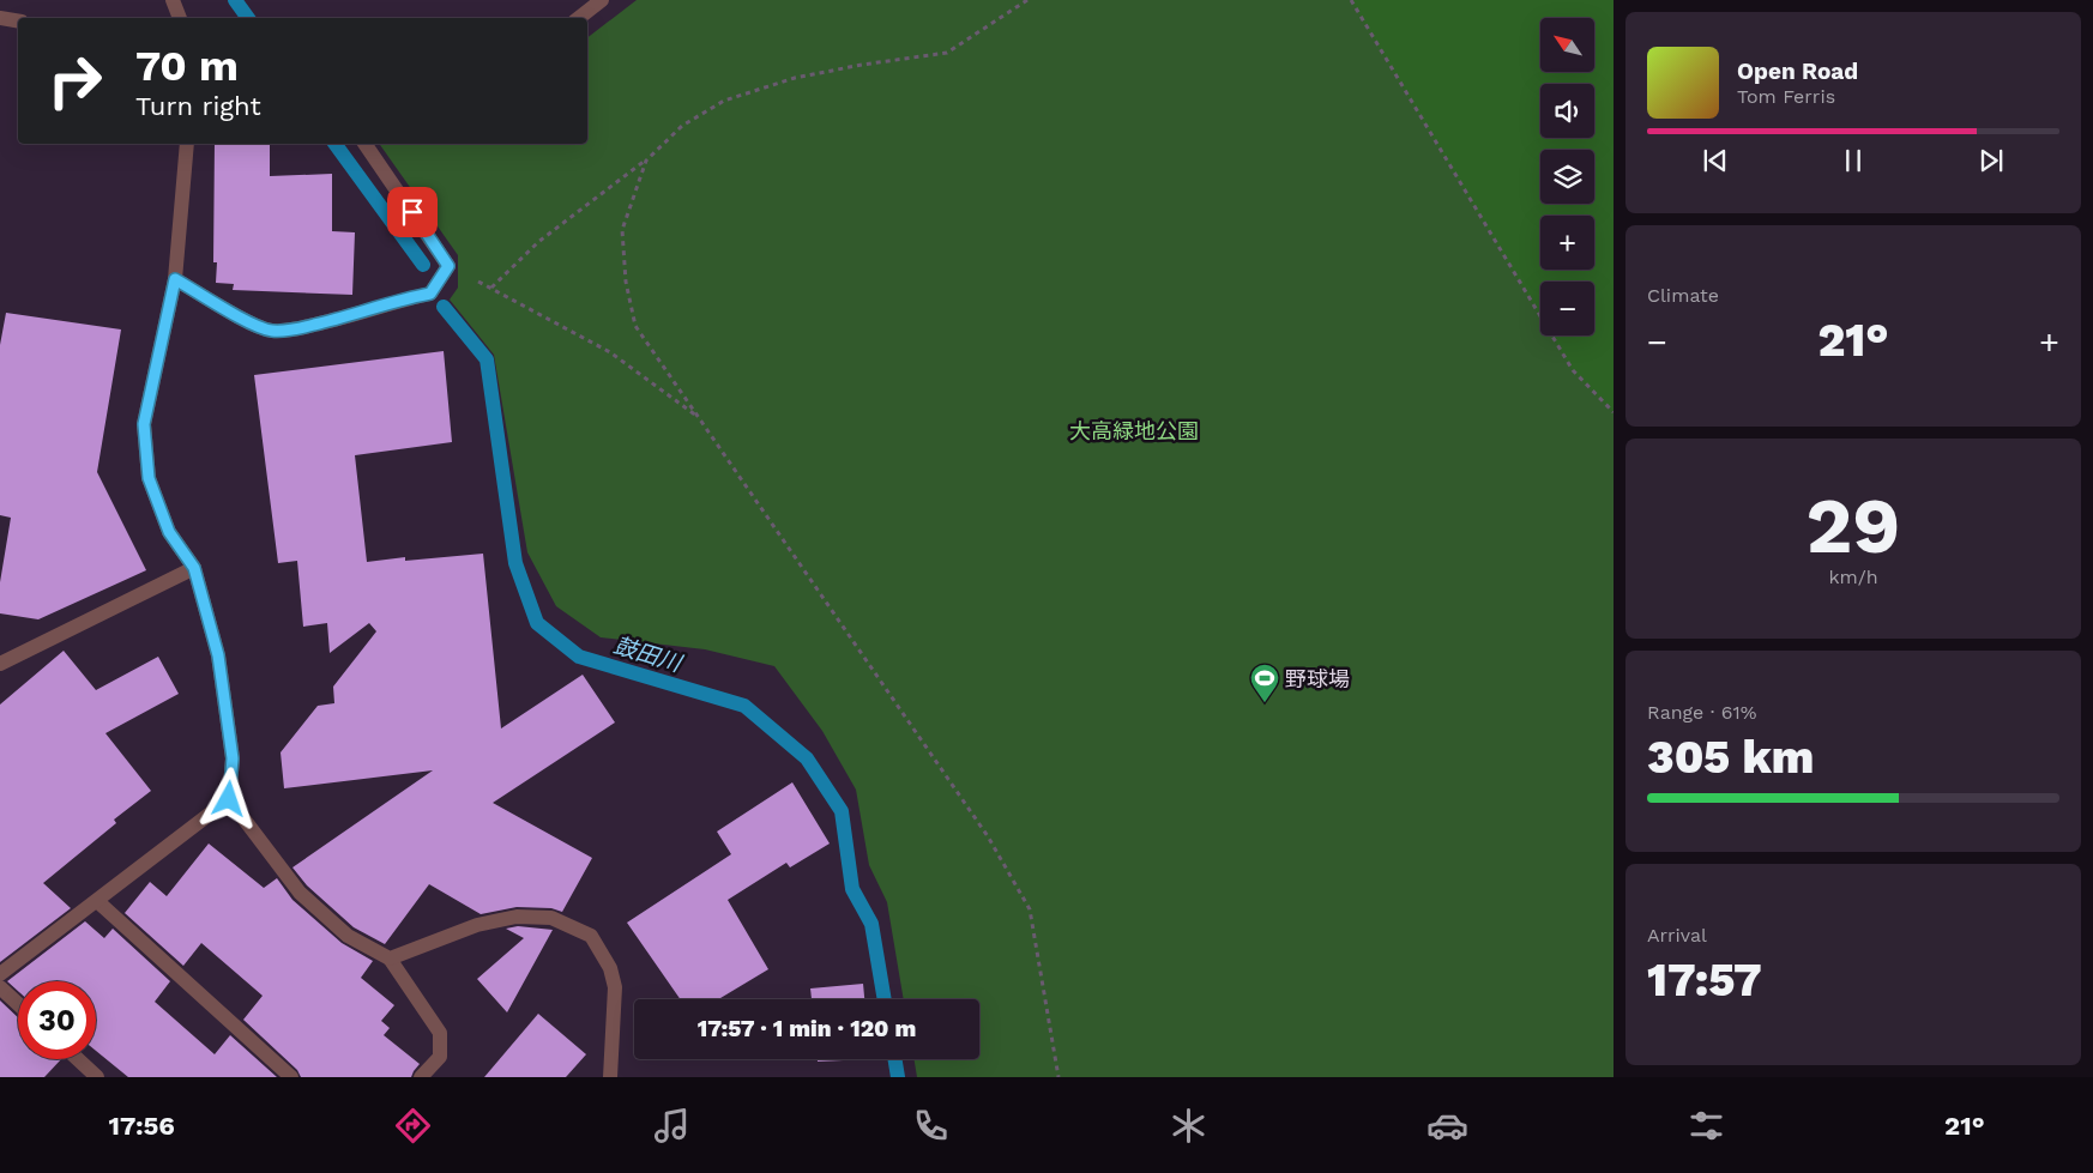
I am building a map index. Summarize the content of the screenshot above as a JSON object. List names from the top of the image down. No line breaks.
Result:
{"water":["鼓田川"],"parks":["大高緑地公園"],"places":{"sports":["野球場"]},"north":"top left","page":{"map_buttons":["+","−"],"turn":["70 m","Turn right"],"song":["Open Road","Tom Ferris"],"tile":["Climate",["29","km/h"],["Range · 61%","305 km"],["Arrival","17:57"]],"heat":["−","21°","+"],"limit":"30","trip":"17:57 · 1 min · 120 m","tabs":["17:56","21°"]}}
